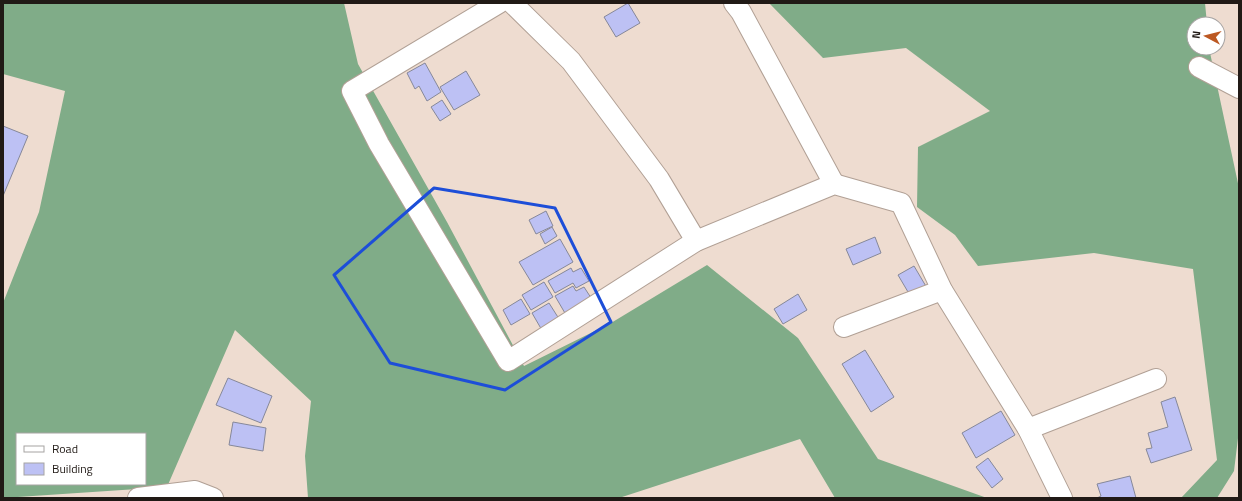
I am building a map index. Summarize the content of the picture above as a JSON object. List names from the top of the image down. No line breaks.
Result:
{"legend":["Road","Building"],"north":"left"}
